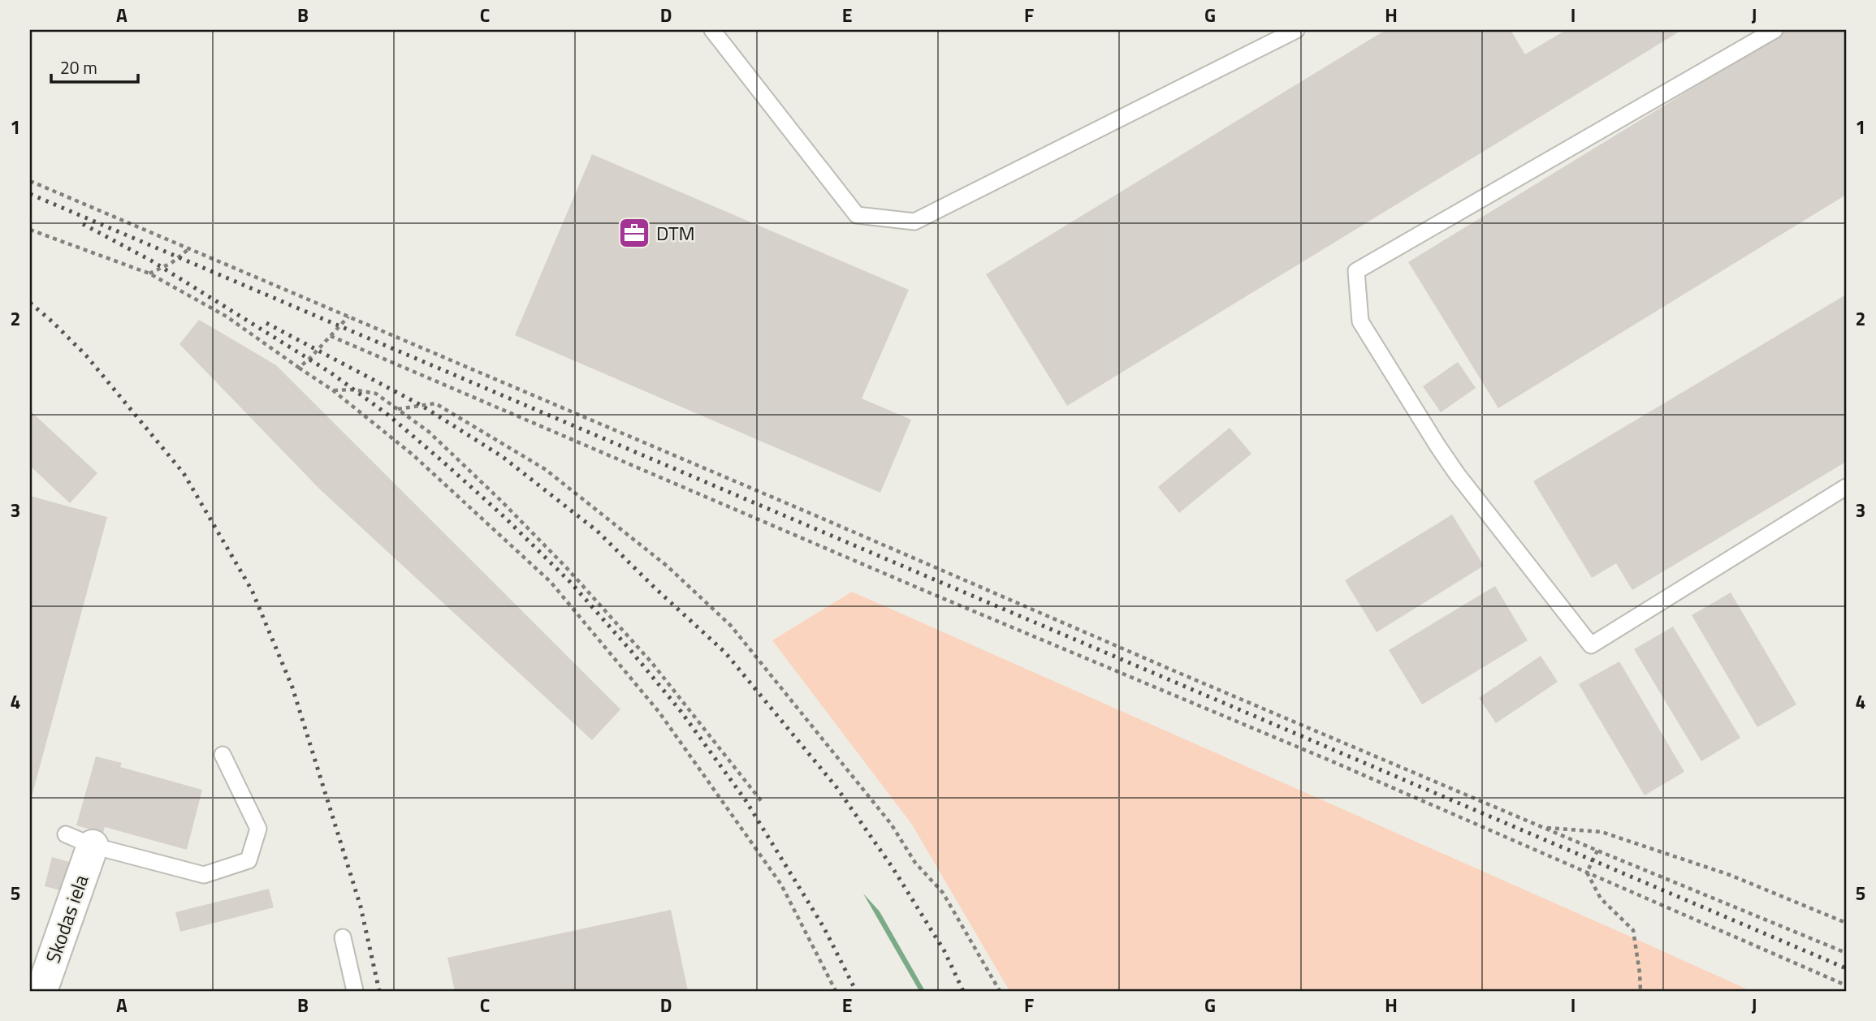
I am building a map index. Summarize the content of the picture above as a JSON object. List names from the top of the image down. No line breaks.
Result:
{"streets":{"street":["Skodas iela"]},"places":{"office":["DTM"]},"scale_bar":"20 m","grid":{"columns":["A","B","C","D","E","F","G","H","I","J"],"rows":["1","2","3","4","5"]}}
